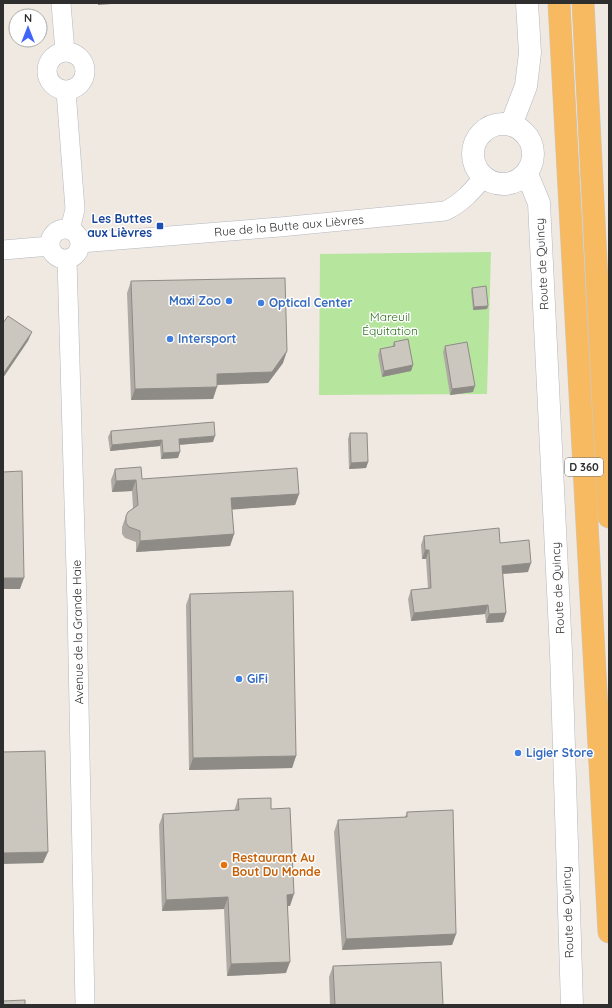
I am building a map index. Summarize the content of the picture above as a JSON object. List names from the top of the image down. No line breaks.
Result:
{"streets":{"highway":["D 360"],"street":["Rue de la Butte aux Lièvres","Route de Quincy","Avenue de la Grande Haie"]},"crossings":[["Rue de la Butte aux Lièvres","Route de Quincy"],["Rue de la Butte aux Lièvres","Avenue de la Grande Haie"]],"parks":["Mareuil Équitation"],"places":{"transit":["Les Buttes aux Lièvres"],"other":["Maxi Zoo","Optical Center","Intersport","GiFi","Ligier Store","Restaurant Au Bout Du Monde"]},"north":"top"}
